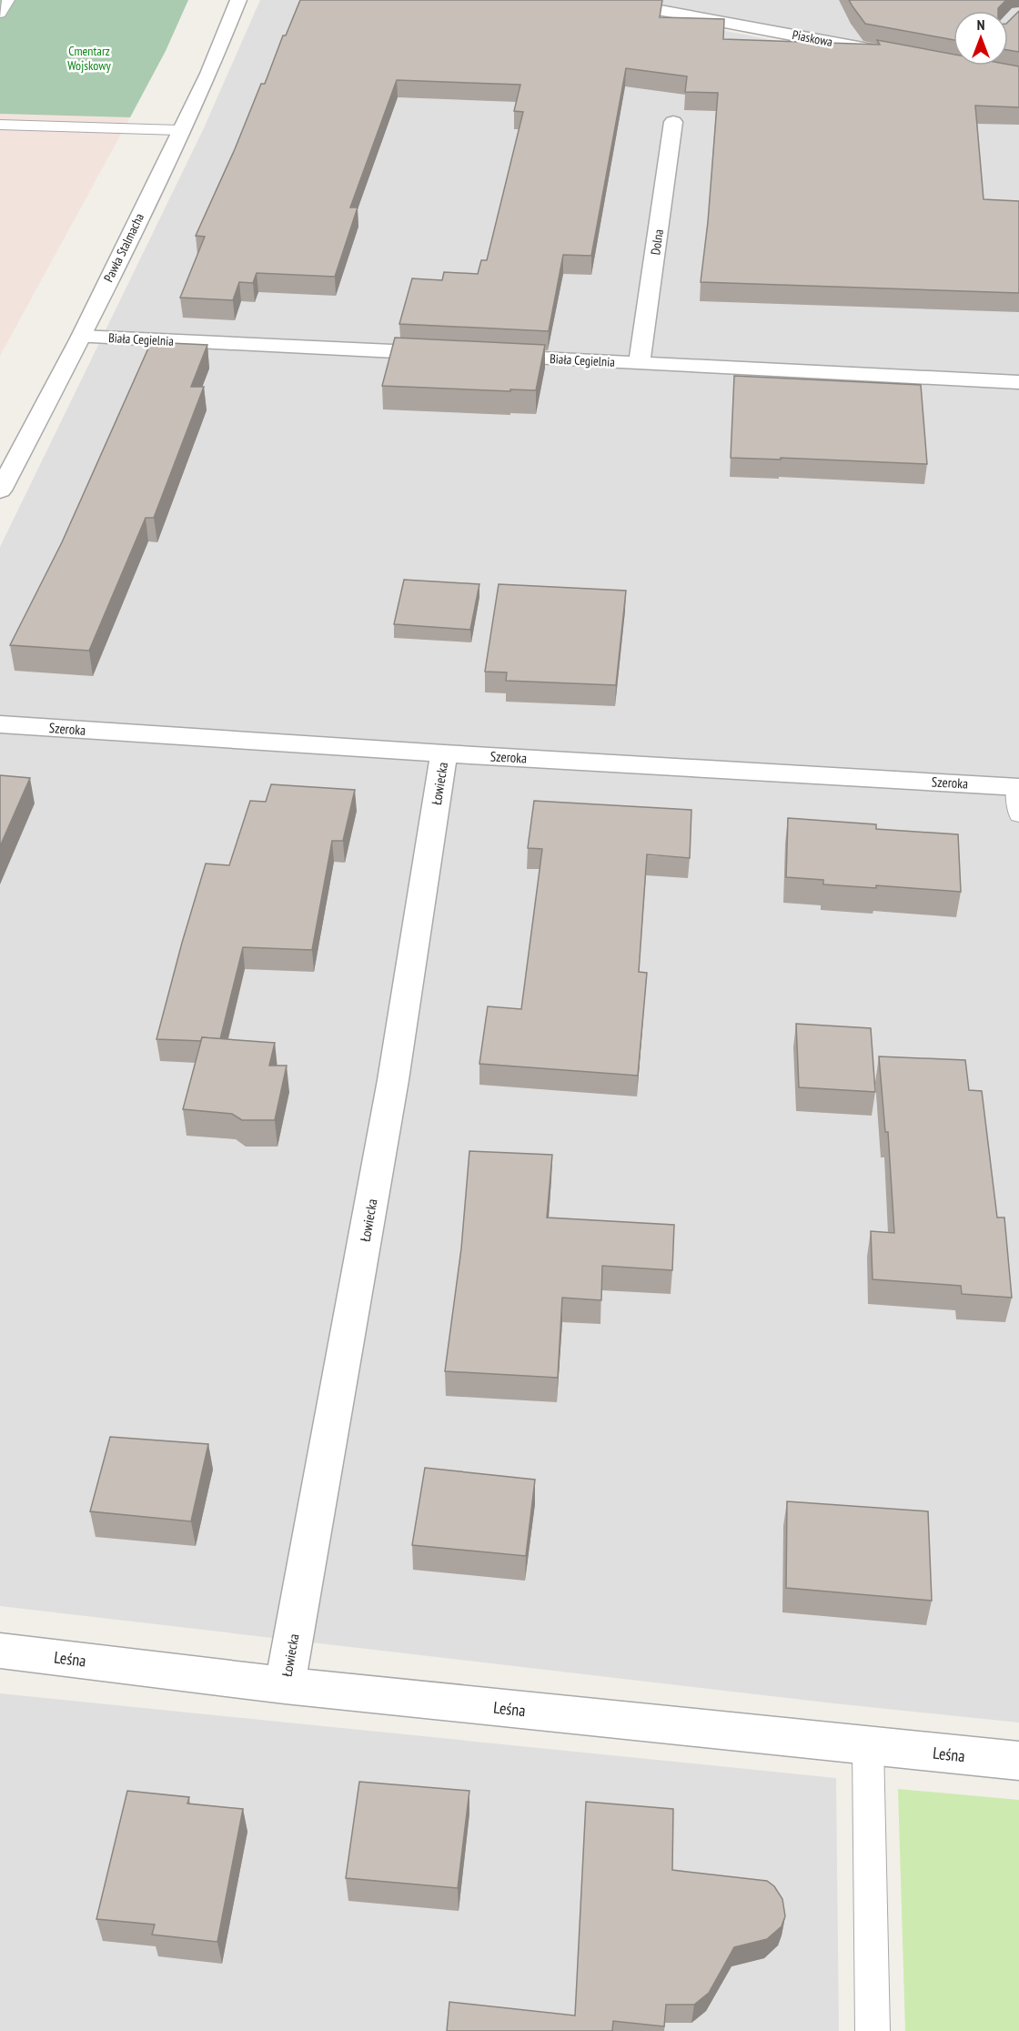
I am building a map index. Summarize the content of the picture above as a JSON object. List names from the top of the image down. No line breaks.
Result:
{"streets":{"street":["Piaskowa","Dolna","Pawła Stalmacha","Biała Cegielnia","Szeroka","Łowiecka","Leśna"]},"crossings":[["Dolna","Biała Cegielnia"],["Pawła Stalmacha","Biała Cegielnia"],["Szeroka","Łowiecka"],["Łowiecka","Leśna"]],"parks":["Cmentarz Wojskowy"],"north":"top"}
